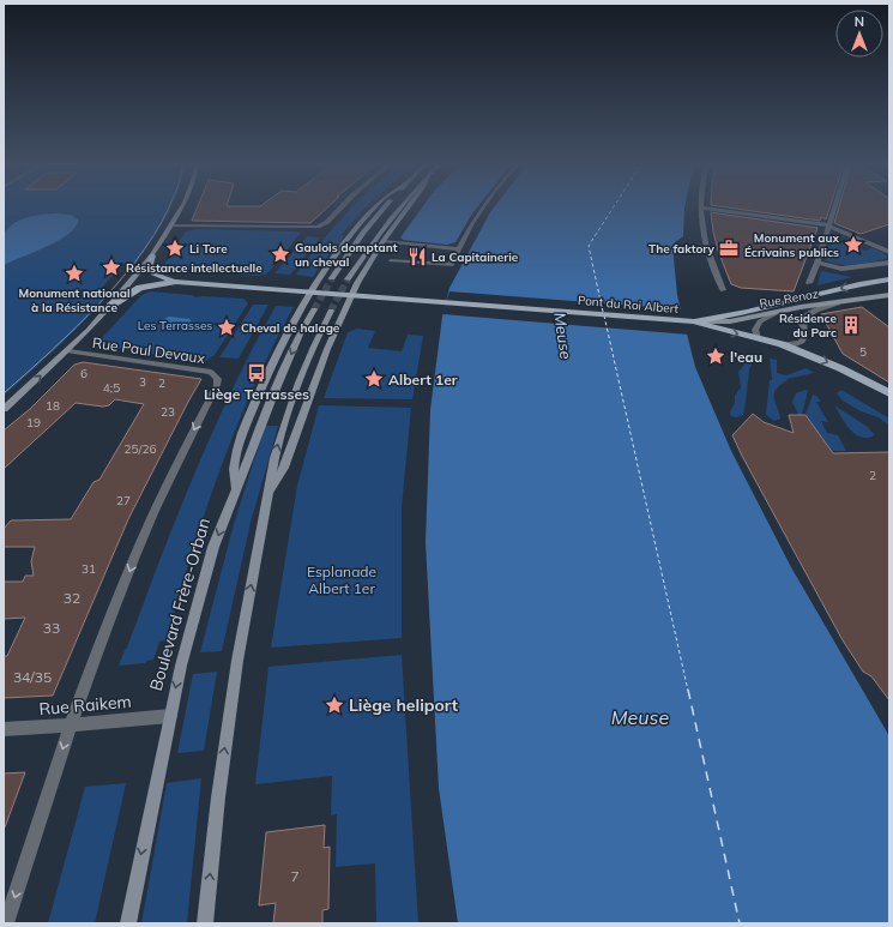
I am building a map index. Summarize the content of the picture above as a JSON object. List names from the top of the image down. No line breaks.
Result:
{"streets":{"main road":["Rue Renoz","Pont du Roi Albert","Boulevard Frère-Orban"],"street":["Rue Paul Devaux","Rue Raikem"]},"crossings":[["Rue Paul Devaux","Rue Raikem"],["Boulevard Frère-Orban","Rue Raikem"]],"water":["Meuse"],"parks":["Les Terrasses","Esplanade Albert 1er"],"places":{"place":["Monument aux Écrivains publics","Li Tore","Gaulois domptant un cheval","Résistance intellectuelle","Monument national à la Résistance","Cheval de halage","l'eau","Albert 1er","Liège heliport"],"office":["The faktory"],"restaurant":["La Capitainerie"],"building":["Résidence du Parc"],"bus stop":["Liège Terrasses"]},"house_numbers":["5","6","3","2","4;5","18","23","19","25/26","2","27","31","32","33","34/35","7"],"north":"top"}
